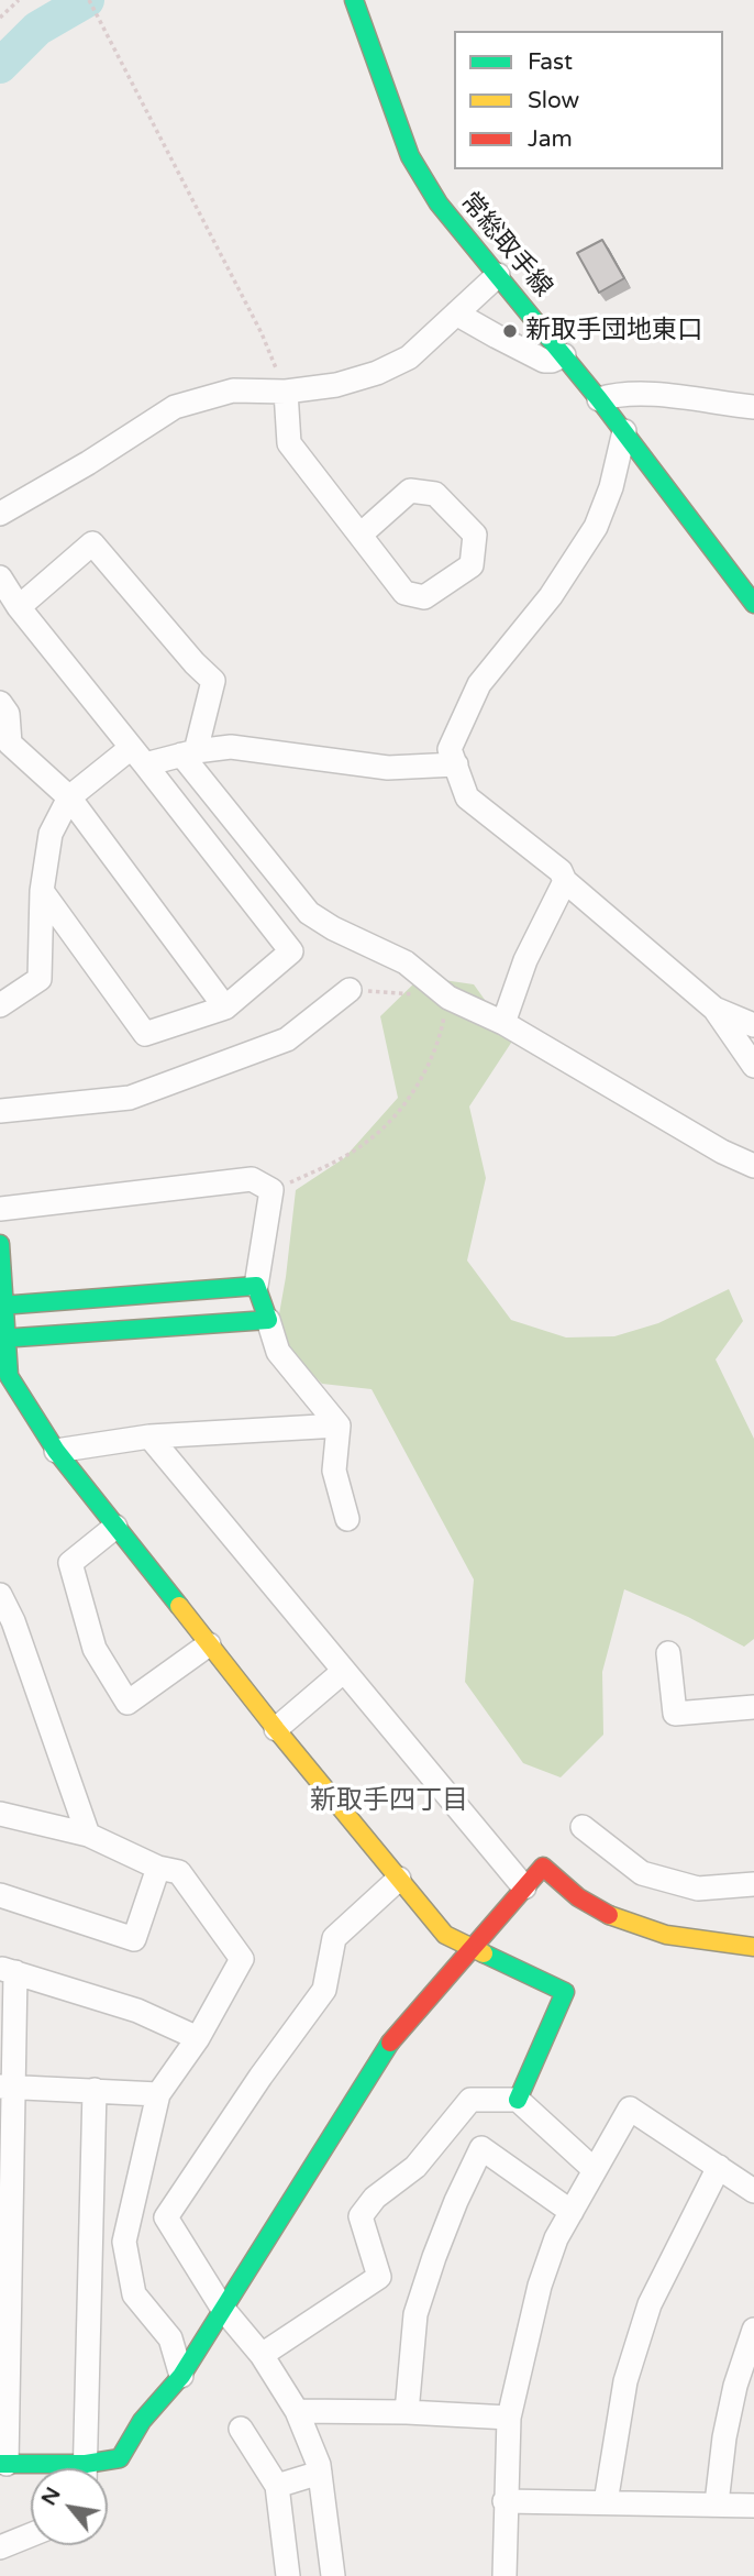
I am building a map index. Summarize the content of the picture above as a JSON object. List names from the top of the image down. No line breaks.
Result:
{"streets":{"street":["常総取手線"]},"districts":["新取手四丁目"],"places":["新取手団地東口"],"legend":["Fast","Slow","Jam"],"north":"top left"}
